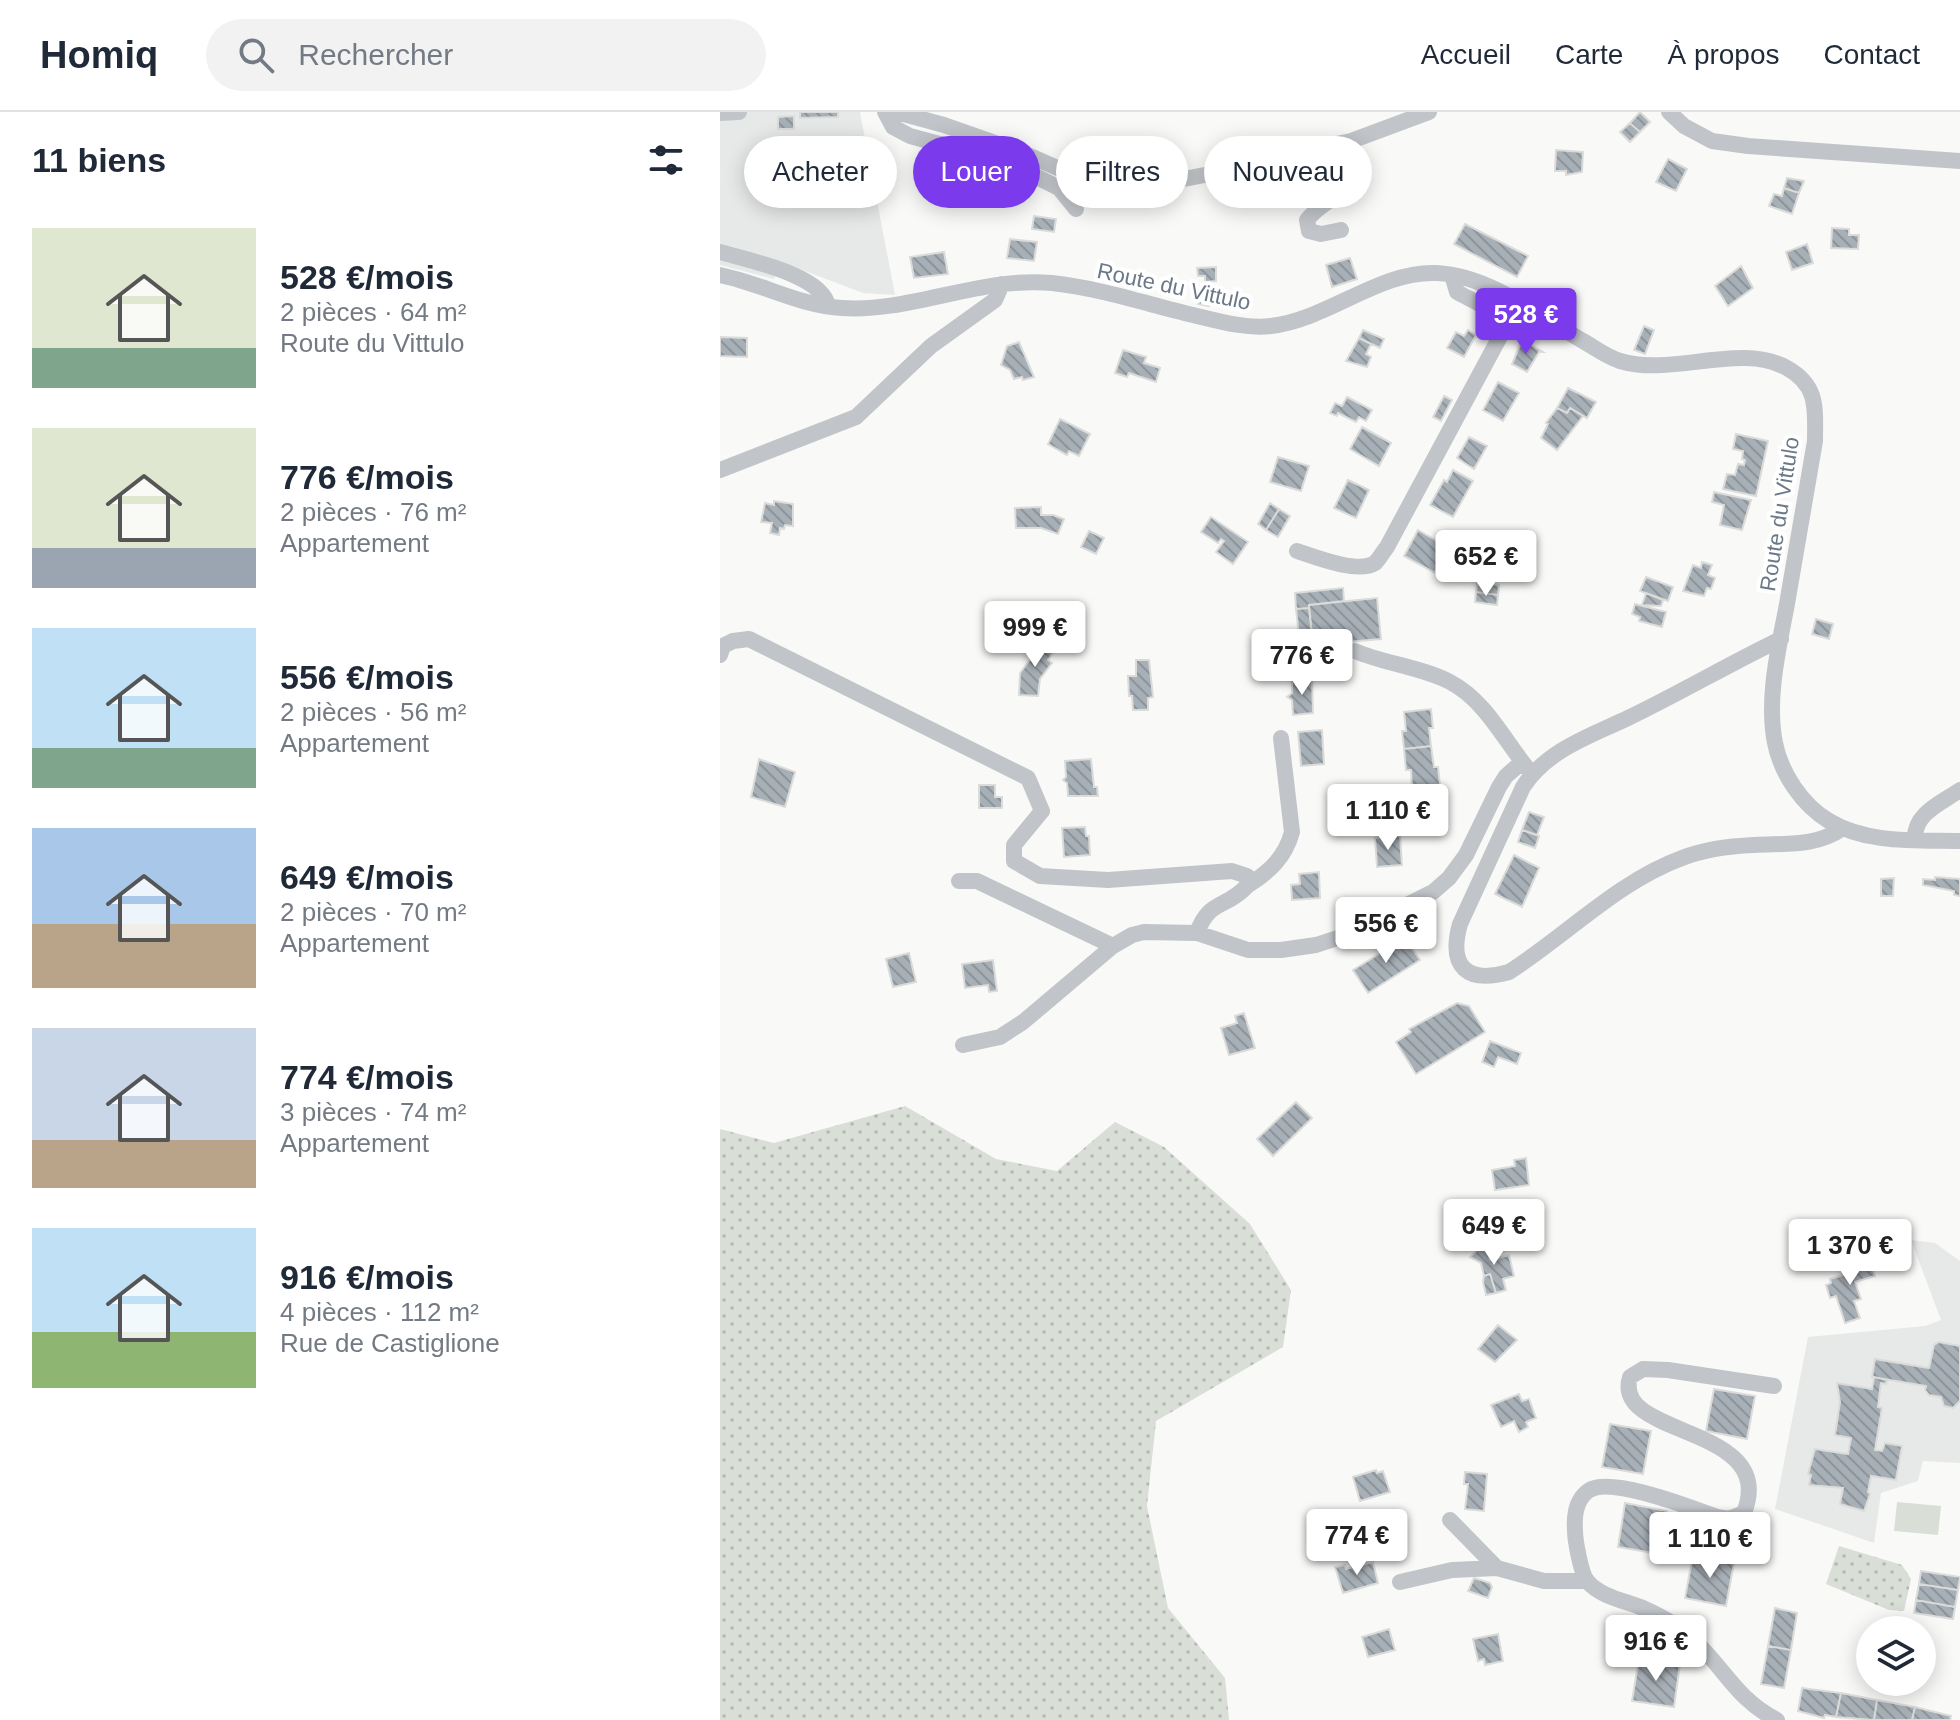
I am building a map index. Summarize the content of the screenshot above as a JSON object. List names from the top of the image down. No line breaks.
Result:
{"streets":{"street":["Route du Vittulo"]},"page":{"header":"Homiq","search":"Rechercher","nav":["Accueil","Carte","À propos","Contact"],"heading":"11 biens","chip":["Acheter","Louer","Filtres","Nouveau"],"list":[{"name":"528 €/mois","note":"2 pièces · 64 m² · Route du Vittulo"},{"name":"776 €/mois","note":"2 pièces · 76 m² · Appartement"},{"name":"556 €/mois","note":"2 pièces · 56 m² · Appartement"},{"name":"649 €/mois","note":"2 pièces · 70 m² · Appartement"},{"name":"774 €/mois","note":"3 pièces · 74 m² · Appartement"},{"name":"916 €/mois","note":"4 pièces · 112 m² · Rue de Castiglione"}],"price":["528 €","652 €","999 €","776 €","1 110 €","556 €","649 €","1 370 €","774 €","1 110 €","916 €"]}}
